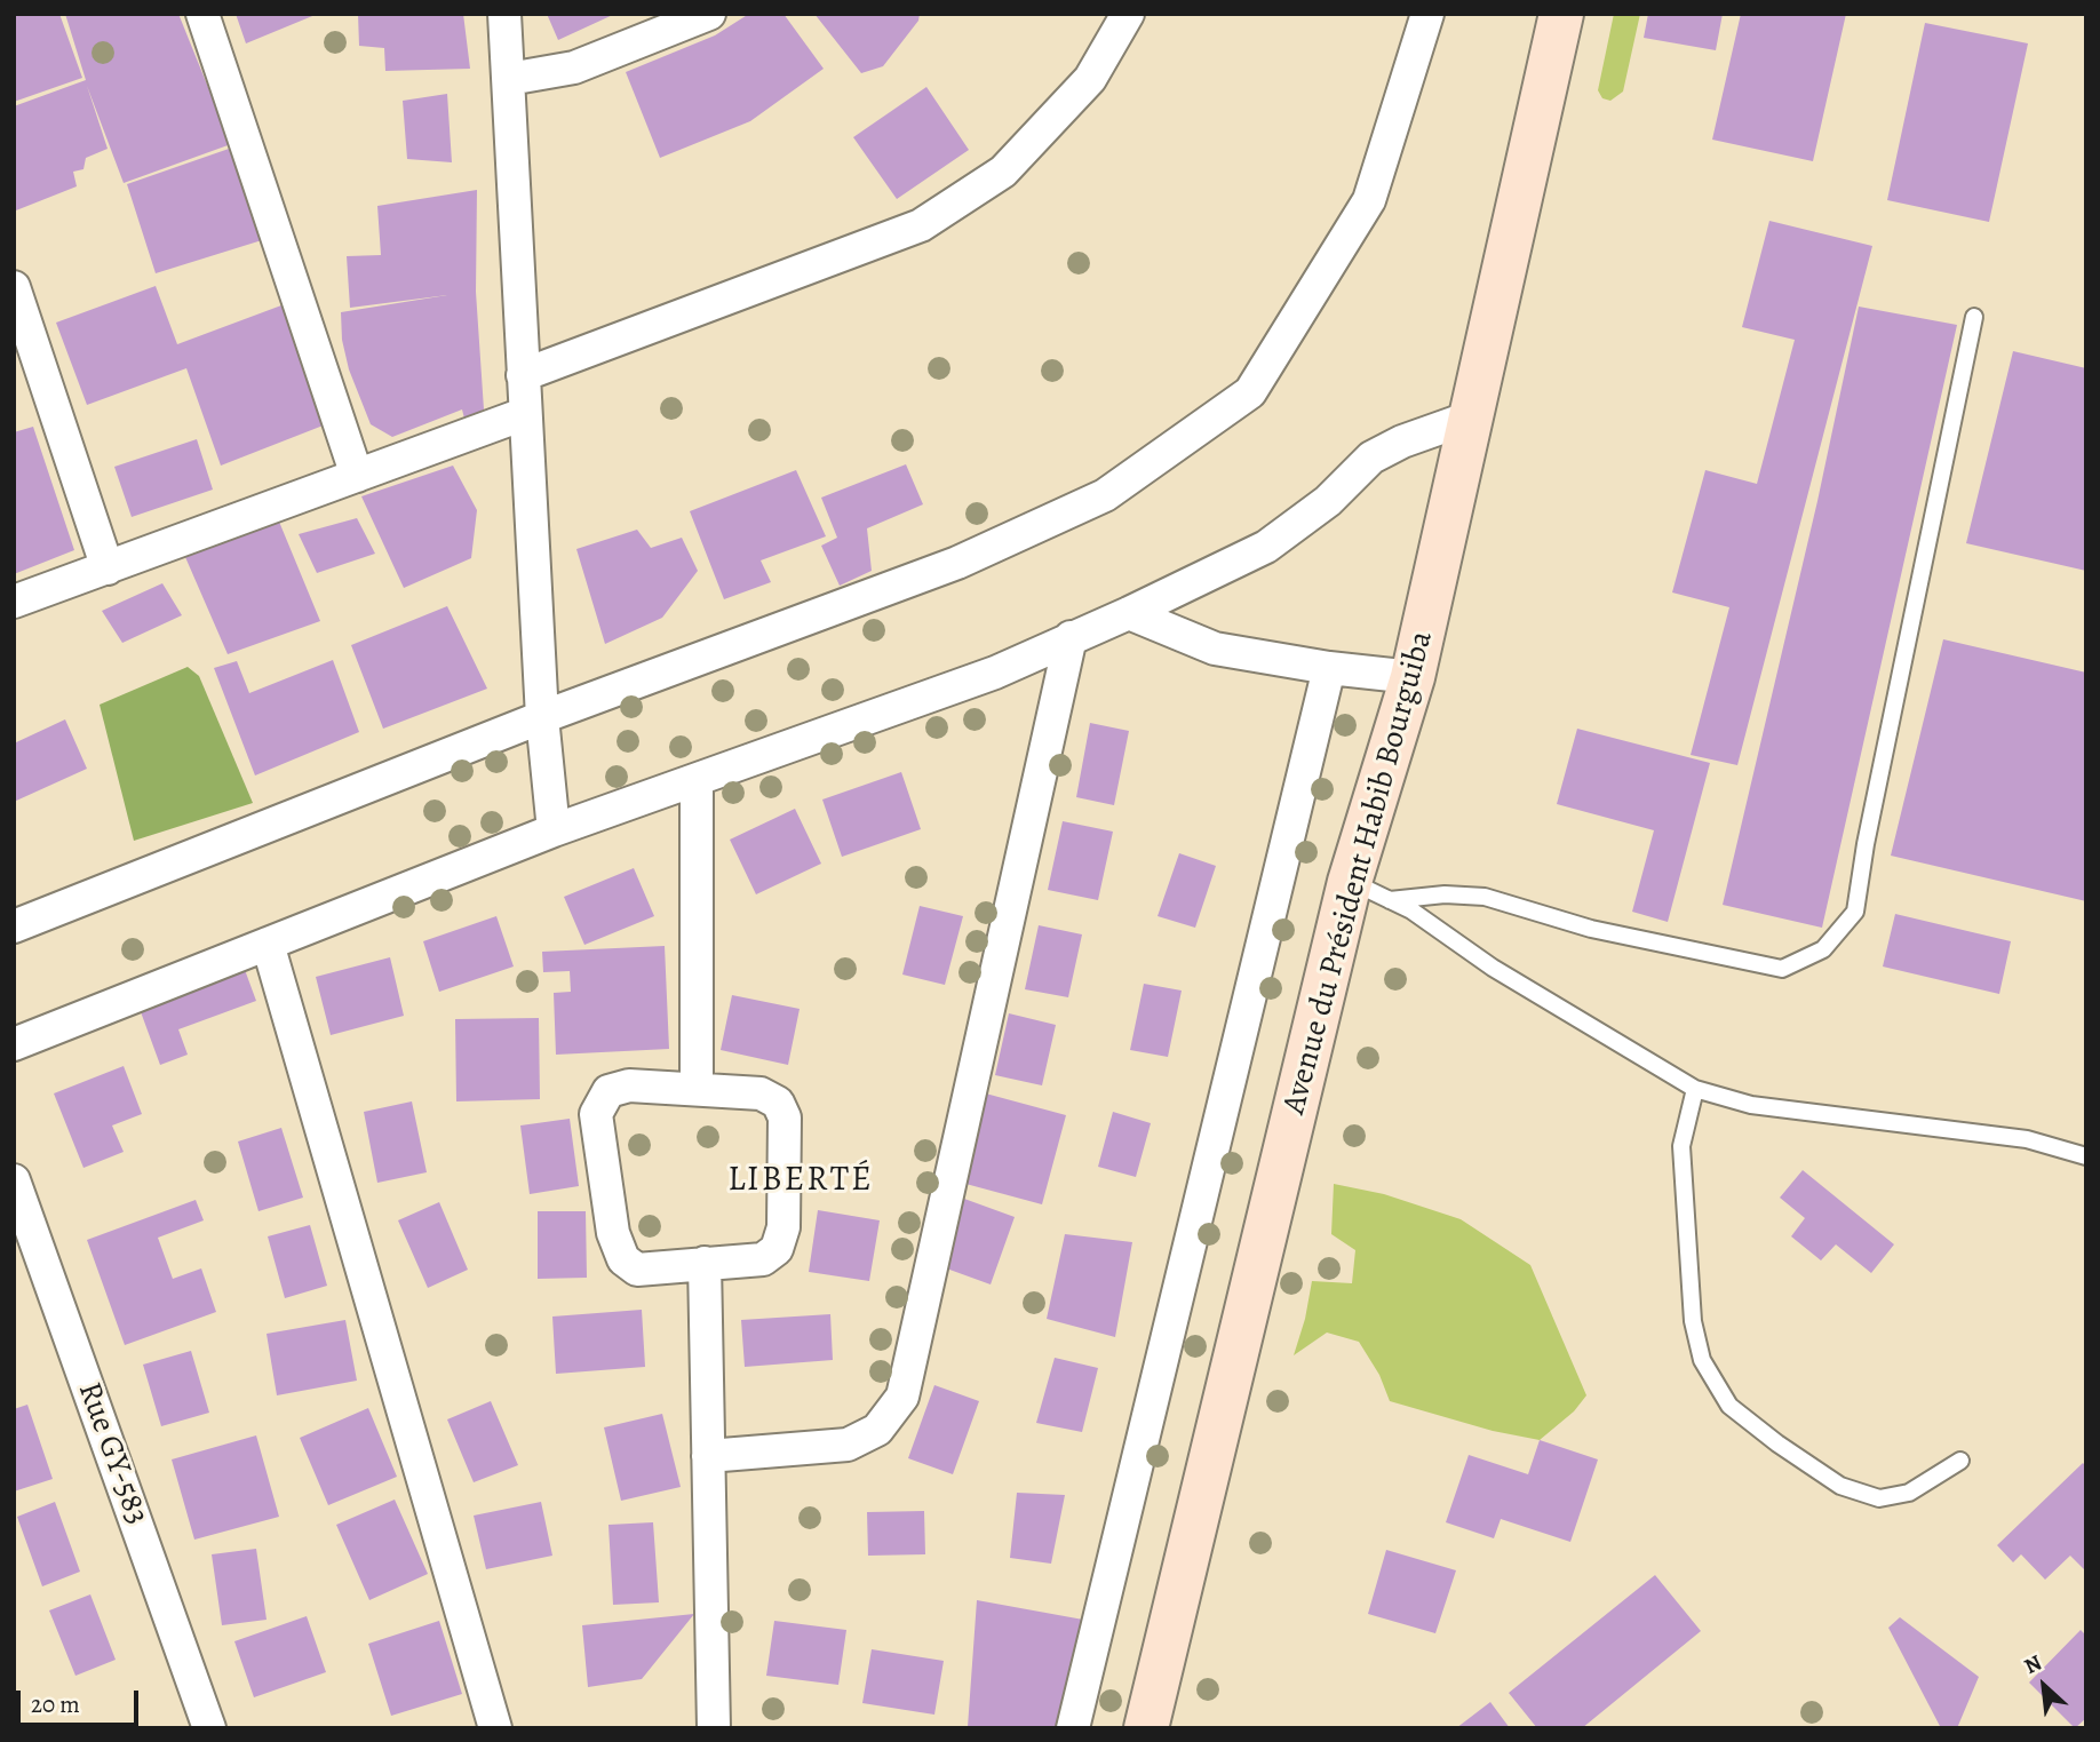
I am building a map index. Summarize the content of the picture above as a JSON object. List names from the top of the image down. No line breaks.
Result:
{"streets":{"main road":["Avenue du Président Habib Bourguiba"],"street":["Rue GY-583"]},"districts":["LIBERTÉ"],"scale_bar":"20 m","north":"top left"}
